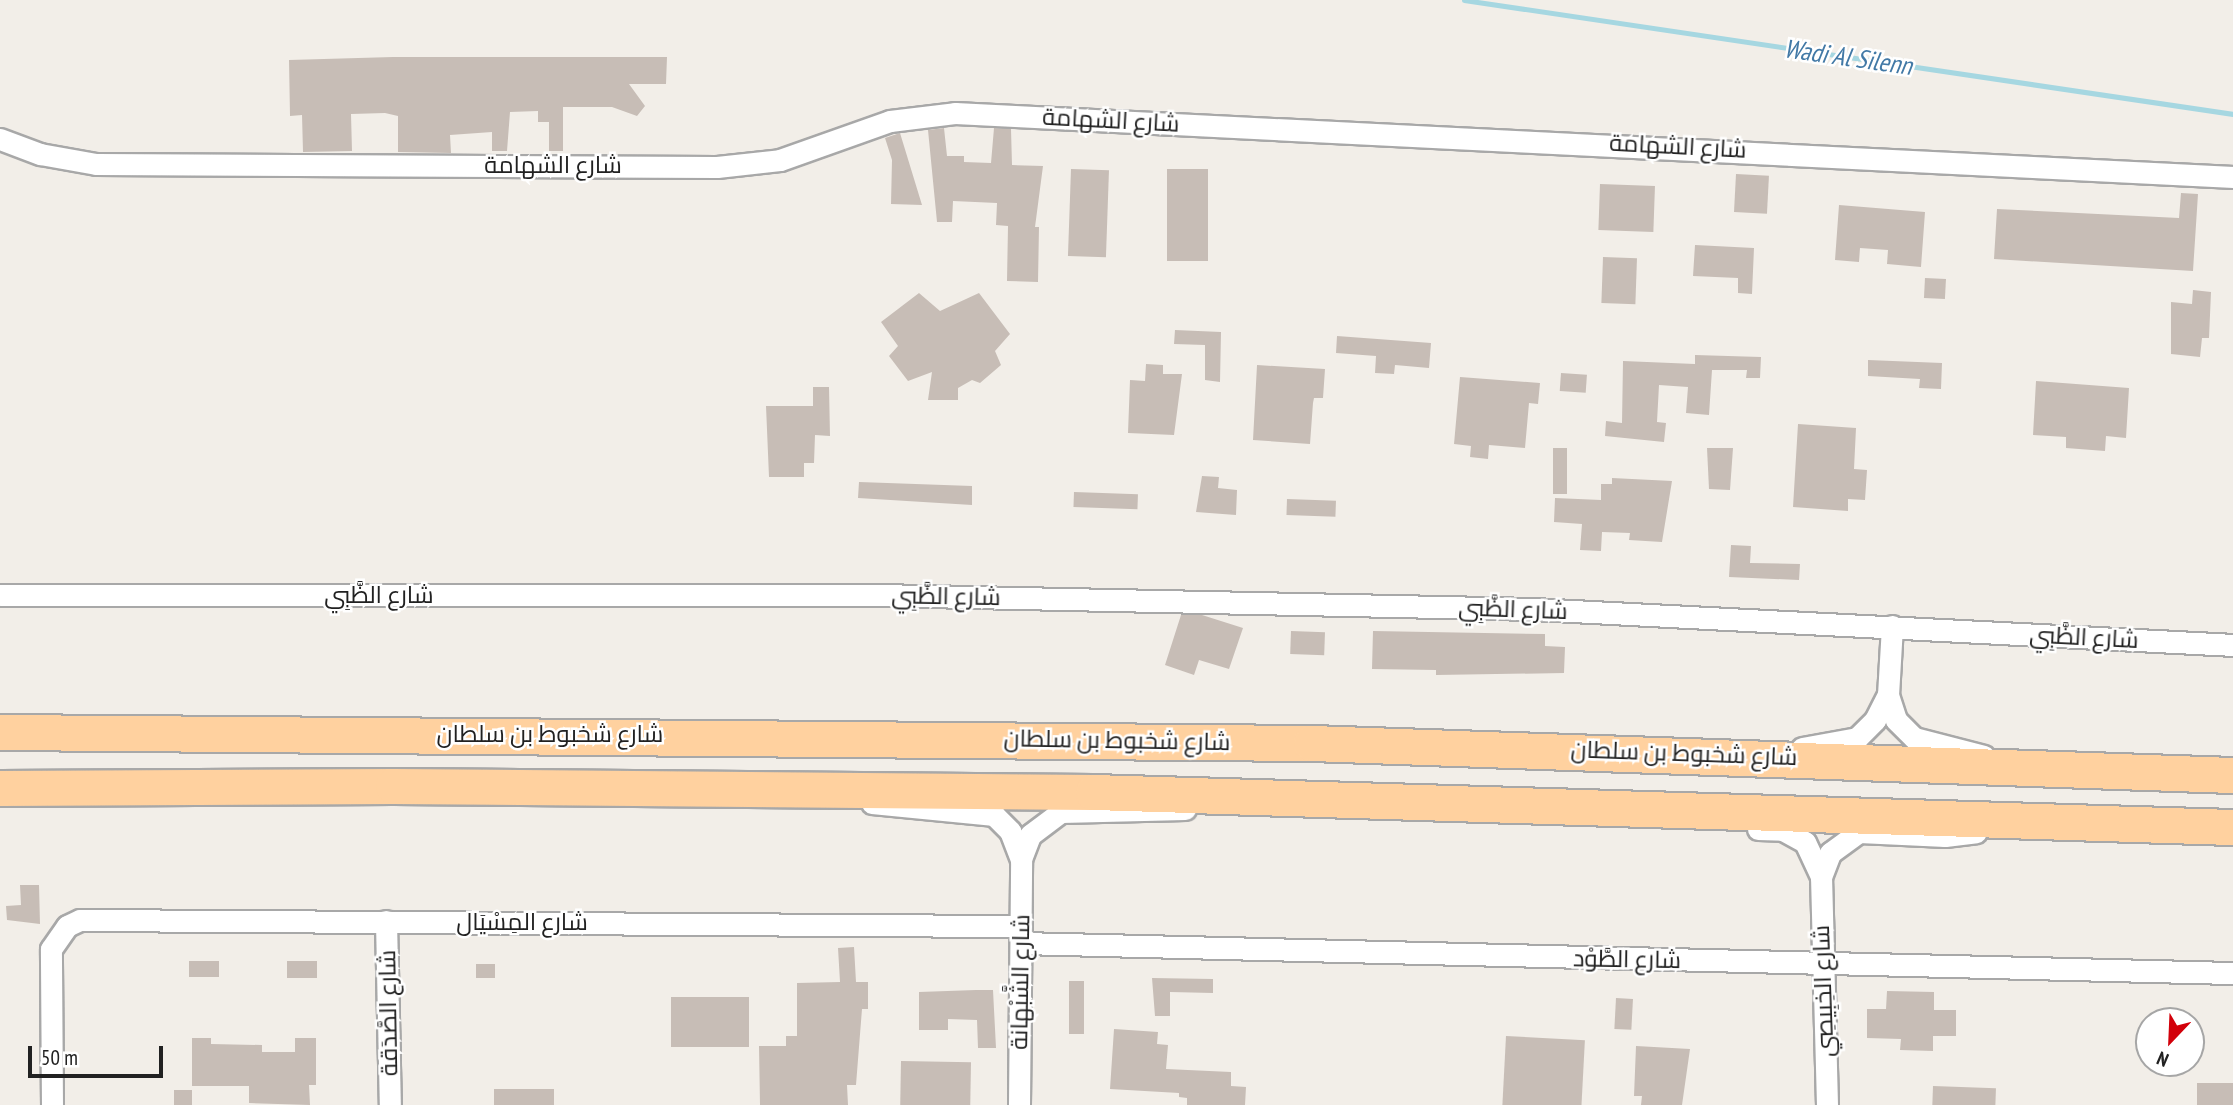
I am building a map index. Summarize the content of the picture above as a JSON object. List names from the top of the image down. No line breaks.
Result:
{"streets":{"main road":["شارع شخبوط بن سلطان"],"street":["شارع الشهامة","شارع الظَّبِي","شارع المِسْيَال","شارع الطَّوْد","شارع الشَّبْهانة","شارع الخِبِيصِي","شارع الصَّدَقة"]},"crossings":[["شارع المِسْيَال","شارع الطَّوْد"],["شارع المِسْيَال","شارع الشَّبْهانة"],["شارع المِسْيَال","شارع الصَّدَقة"],["شارع الطَّوْد","شارع الشَّبْهانة"],["شارع الطَّوْد","شارع الخِبِيصِي"]],"water":["Wadi Al Silenn"],"scale_bar":"50 m","north":"bottom left"}
